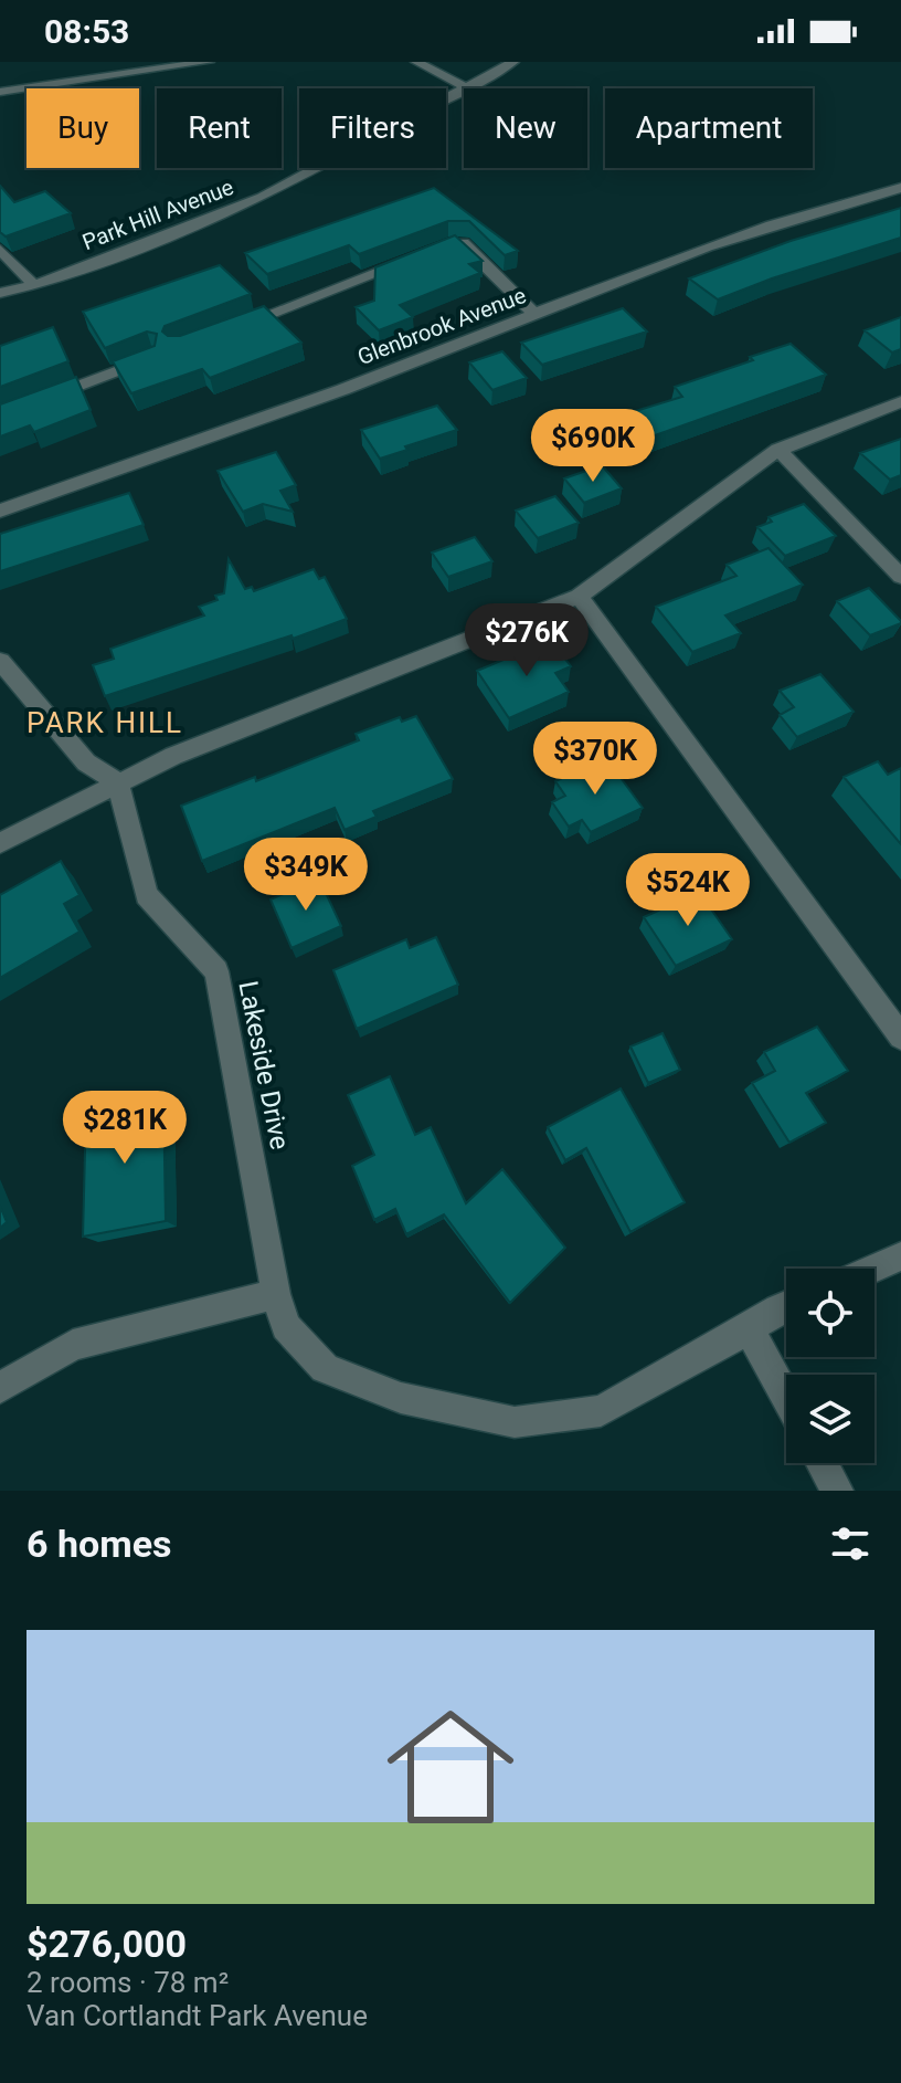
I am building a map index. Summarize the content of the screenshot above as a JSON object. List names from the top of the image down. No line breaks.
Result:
{"streets":{"street":["Park Hill Avenue","Glenbrook Avenue","Lakeside Drive"]},"districts":["PARK HILL"],"page":{"status":"08:53","chip":["Buy","Rent","Filters","New","Apartment"],"price":["$690K","$276K","$370K","$349K","$524K","$281K"],"heading":"6 homes","list":[{"name":"$276,000","note":"2 rooms · 78 m² · Van Cortlandt Park Avenue"}]}}
